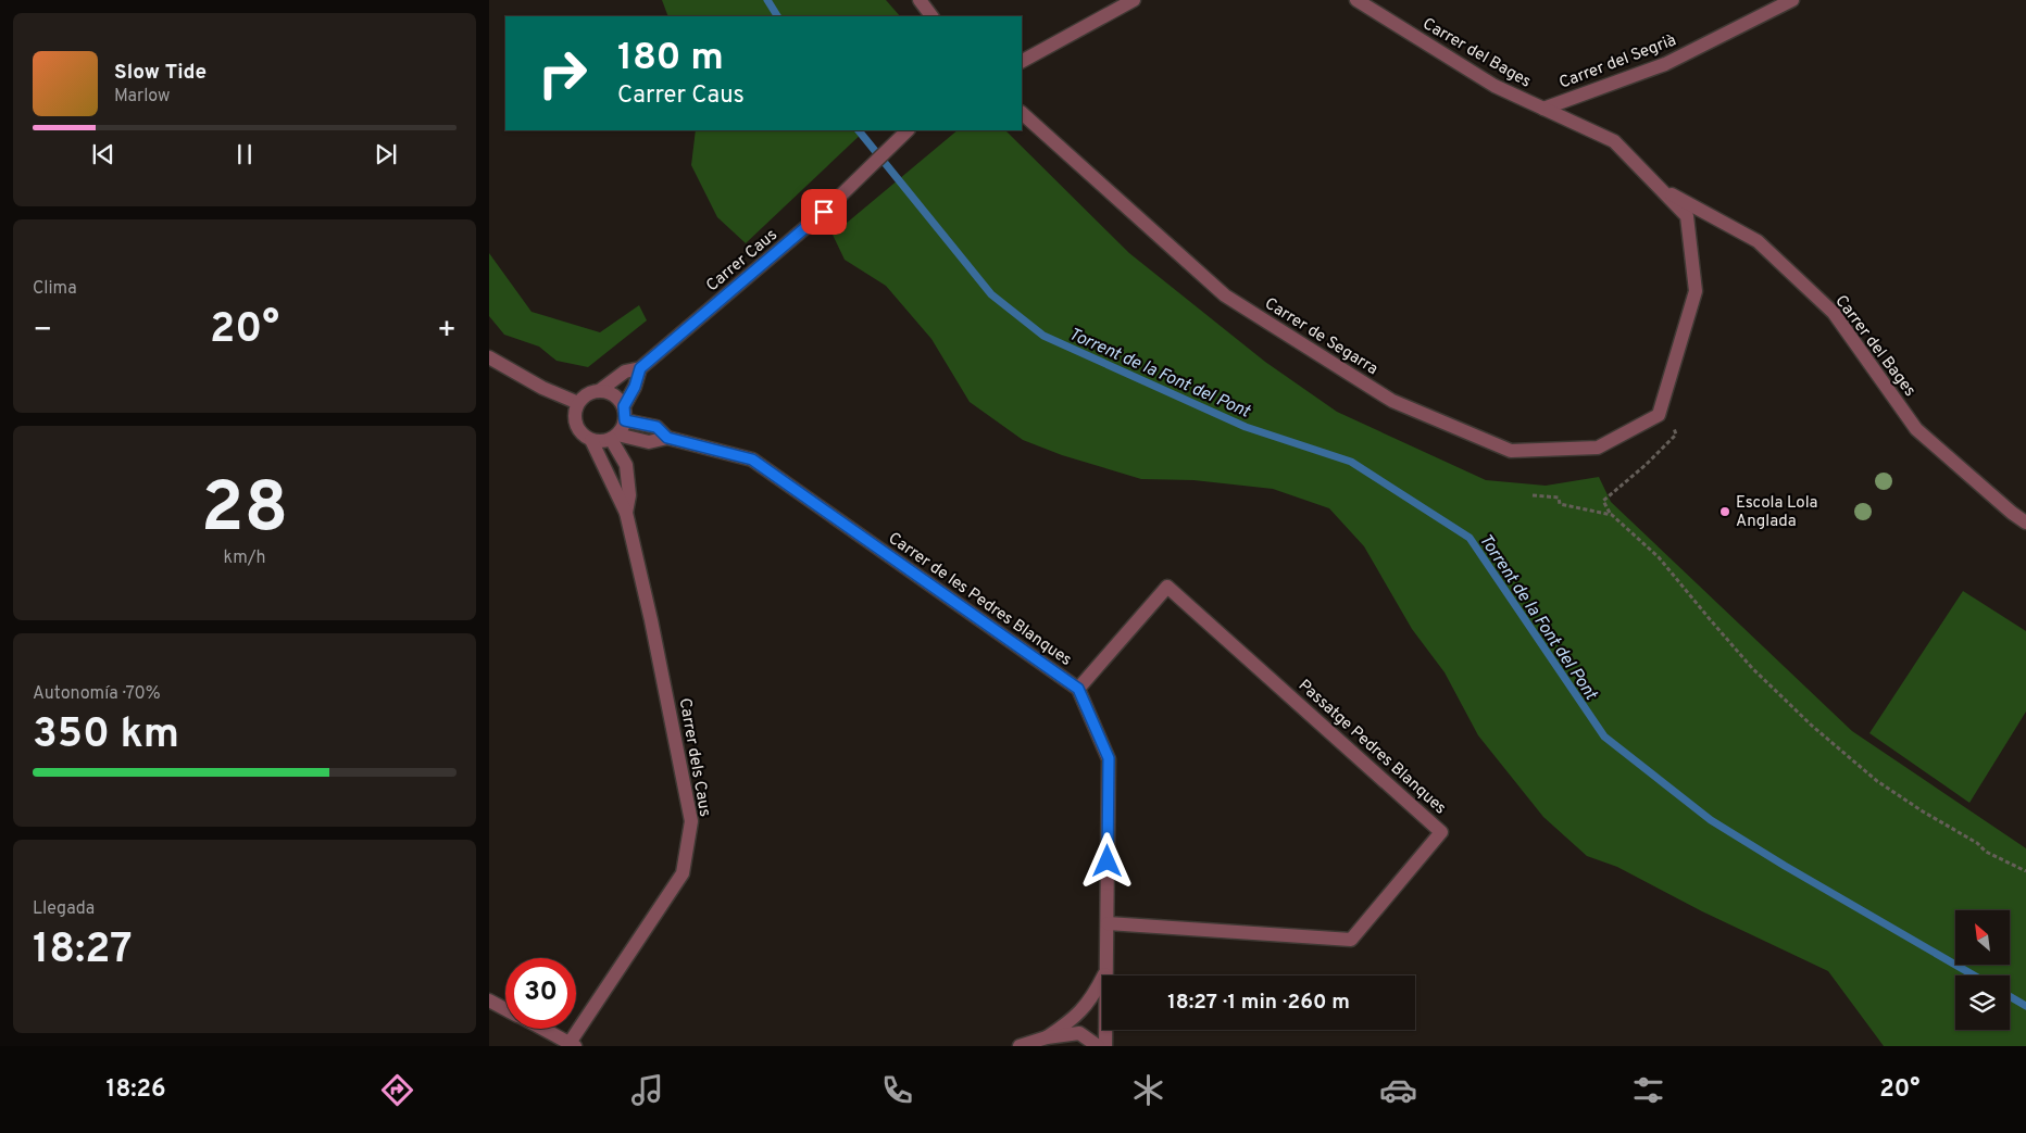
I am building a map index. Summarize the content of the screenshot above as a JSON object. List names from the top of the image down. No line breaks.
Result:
{"streets":{"street":["Carrer del Bages","Carrer del Segrià","Carrer Caus","Carrer de Segarra","Carrer de les Pedres Blanques","Passatge Pedres Blanques","Carrer dels Caus"]},"crossings":[["Carrer del Bages","Carrer del Segrià"],["Carrer del Bages","Carrer de Segarra"],["Carrer Caus","Carrer de les Pedres Blanques"],["Carrer de les Pedres Blanques","Passatge Pedres Blanques"]],"water":["Torrent de la Font del Pont"],"places":["Escola Lola Anglada"],"north":"top left","page":{"turn":["180 m","Carrer Caus"],"song":["Slow Tide","Marlow"],"tile":["Clima",["28","km/h"],["Autonomía · 70%","350 km"],["Llegada","18:27"]],"heat":["−","20°","+"],"limit":"30","trip":"18:27 · 1 min · 260 m","tabs":["18:26","20°"]}}
